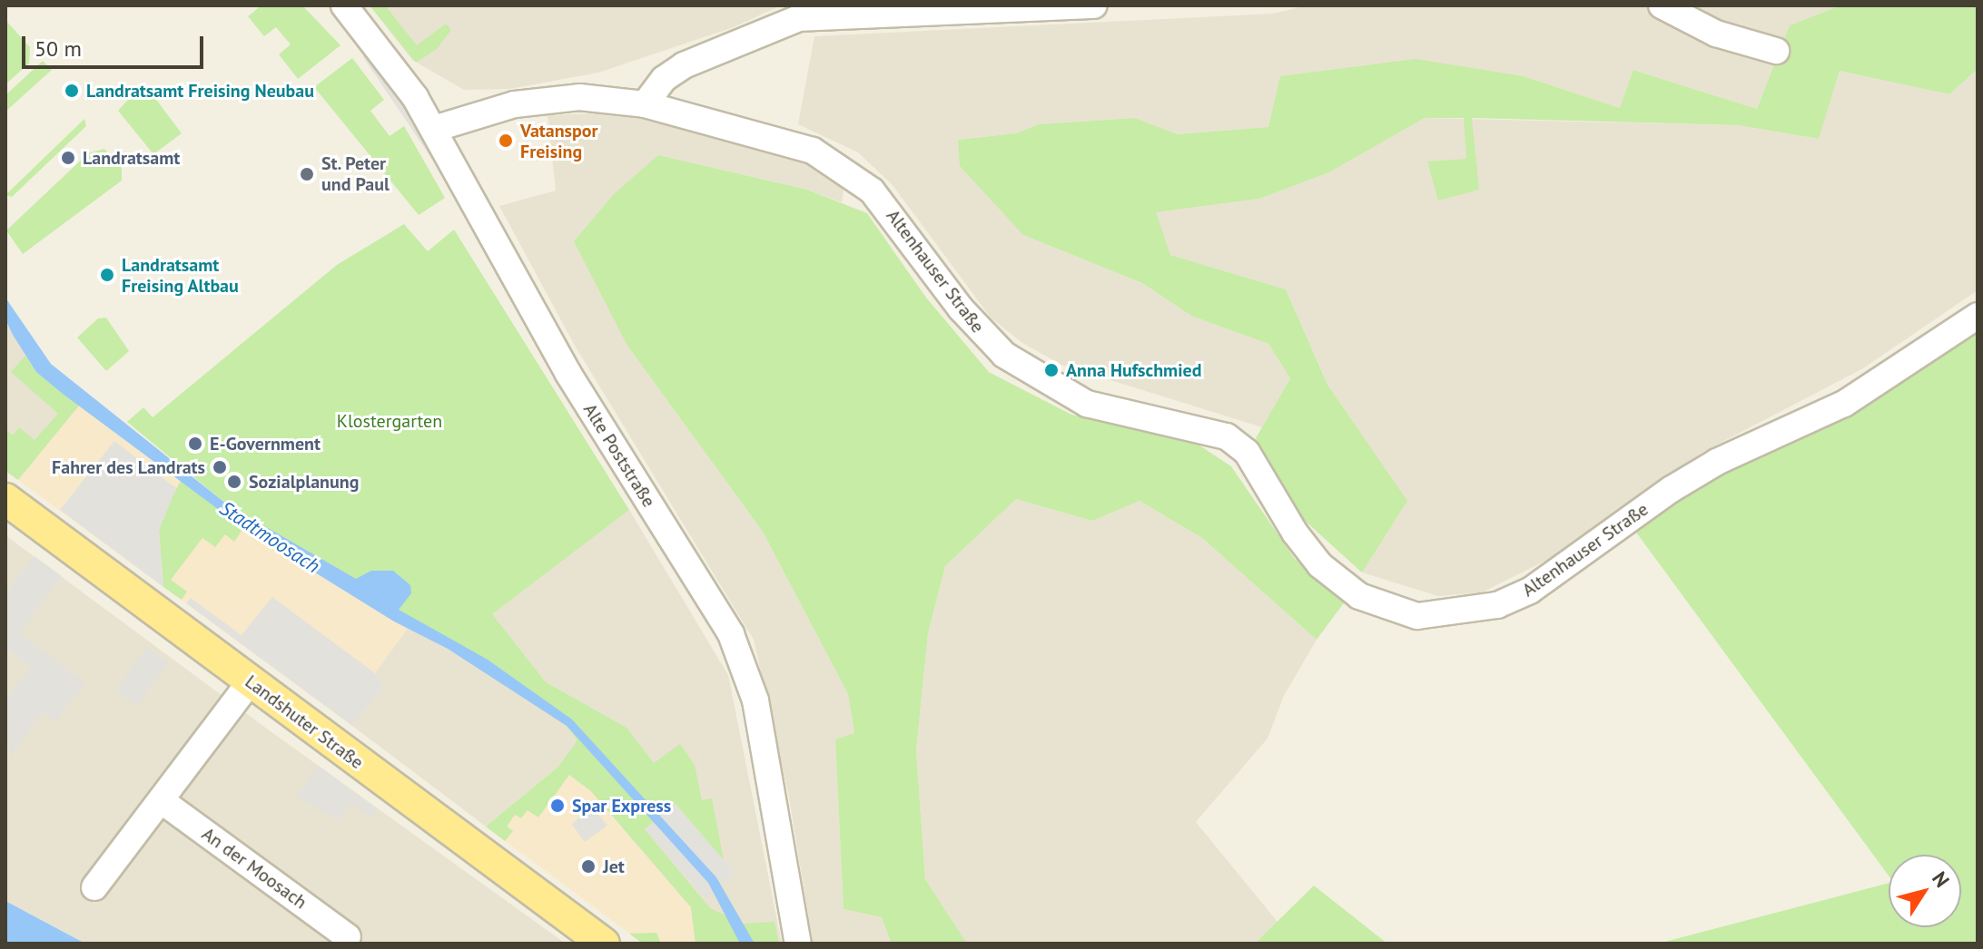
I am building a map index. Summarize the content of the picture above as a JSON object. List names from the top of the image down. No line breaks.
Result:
{"streets":{"main road":["Landshuter Straße"],"street":["Altenhauser Straße","Alte Poststraße","An der Moosach"]},"crossings":[["Altenhauser Straße","Alte Poststraße"]],"water":["Stadtmoosach"],"parks":["Klostergarten"],"places":["Landratsamt Freising Neubau","Vatanspor Freising","Landratsamt","St. Peter und Paul","Landratsamt Freising Altbau","Anna Hufschmied","E-Government","Fahrer des Landrats","Sozialplanung","Spar Express","Jet"],"scale_bar":"50 m","north":"top right"}
